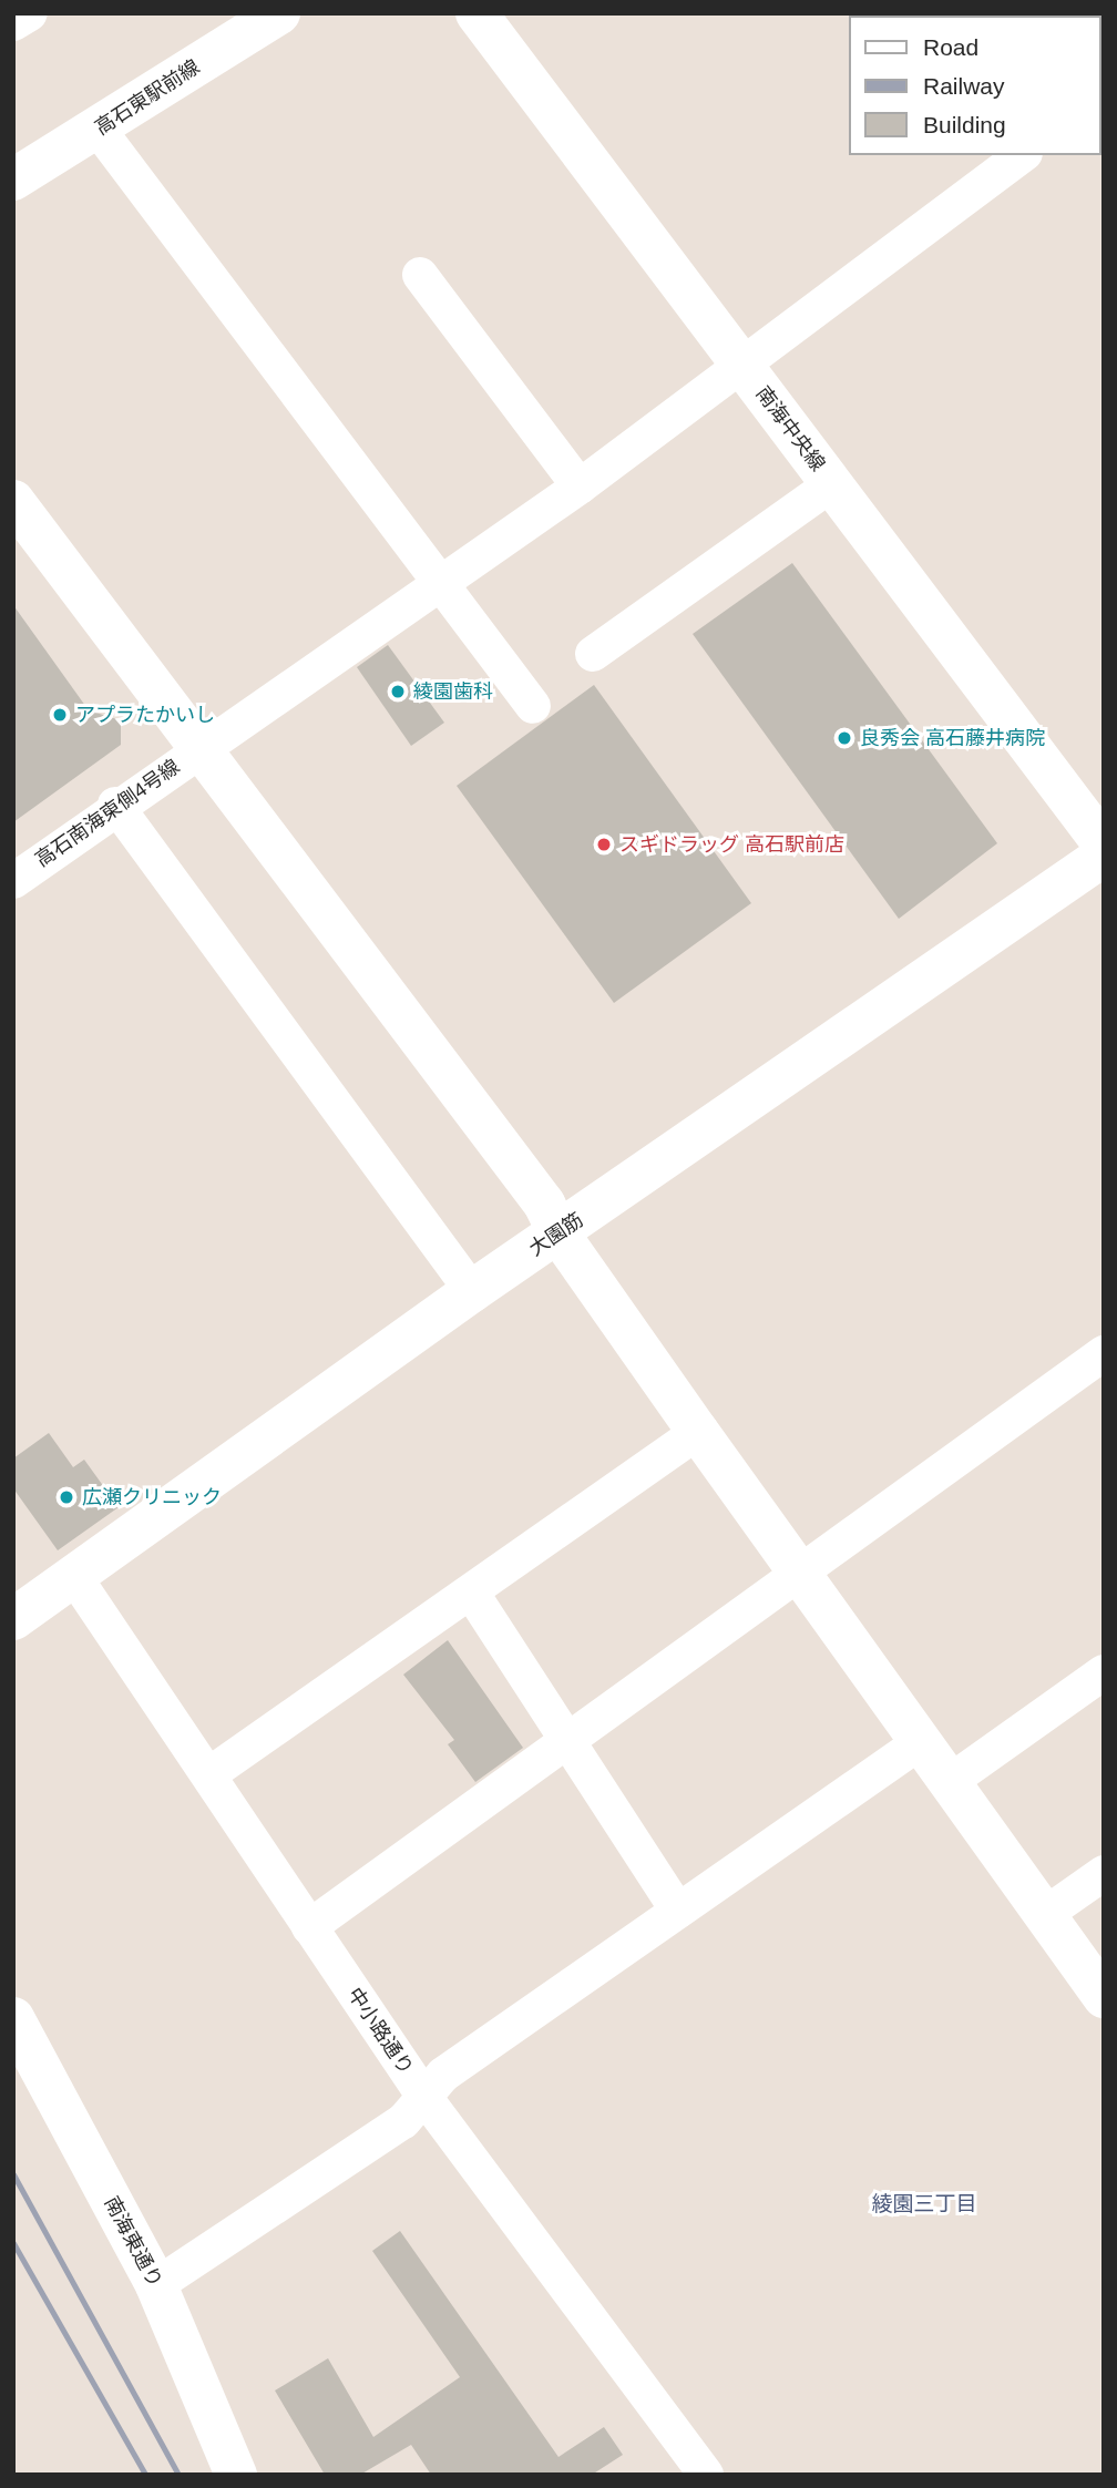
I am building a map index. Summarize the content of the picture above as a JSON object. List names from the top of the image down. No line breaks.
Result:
{"streets":{"street":["高石東駅前線","南海中央線","高石南海東側4号線","大園筋","中小路通り","南海東通り"]},"crossings":[["南海中央線","高石南海東側4号線"],["大園筋","中小路通り"]],"districts":["綾園三丁目"],"places":["綾園歯科","アプラたかいし","良秀会 高石藤井病院","スギドラッグ 高石駅前店","広瀬クリニック"],"legend":["Road","Railway","Building"]}
